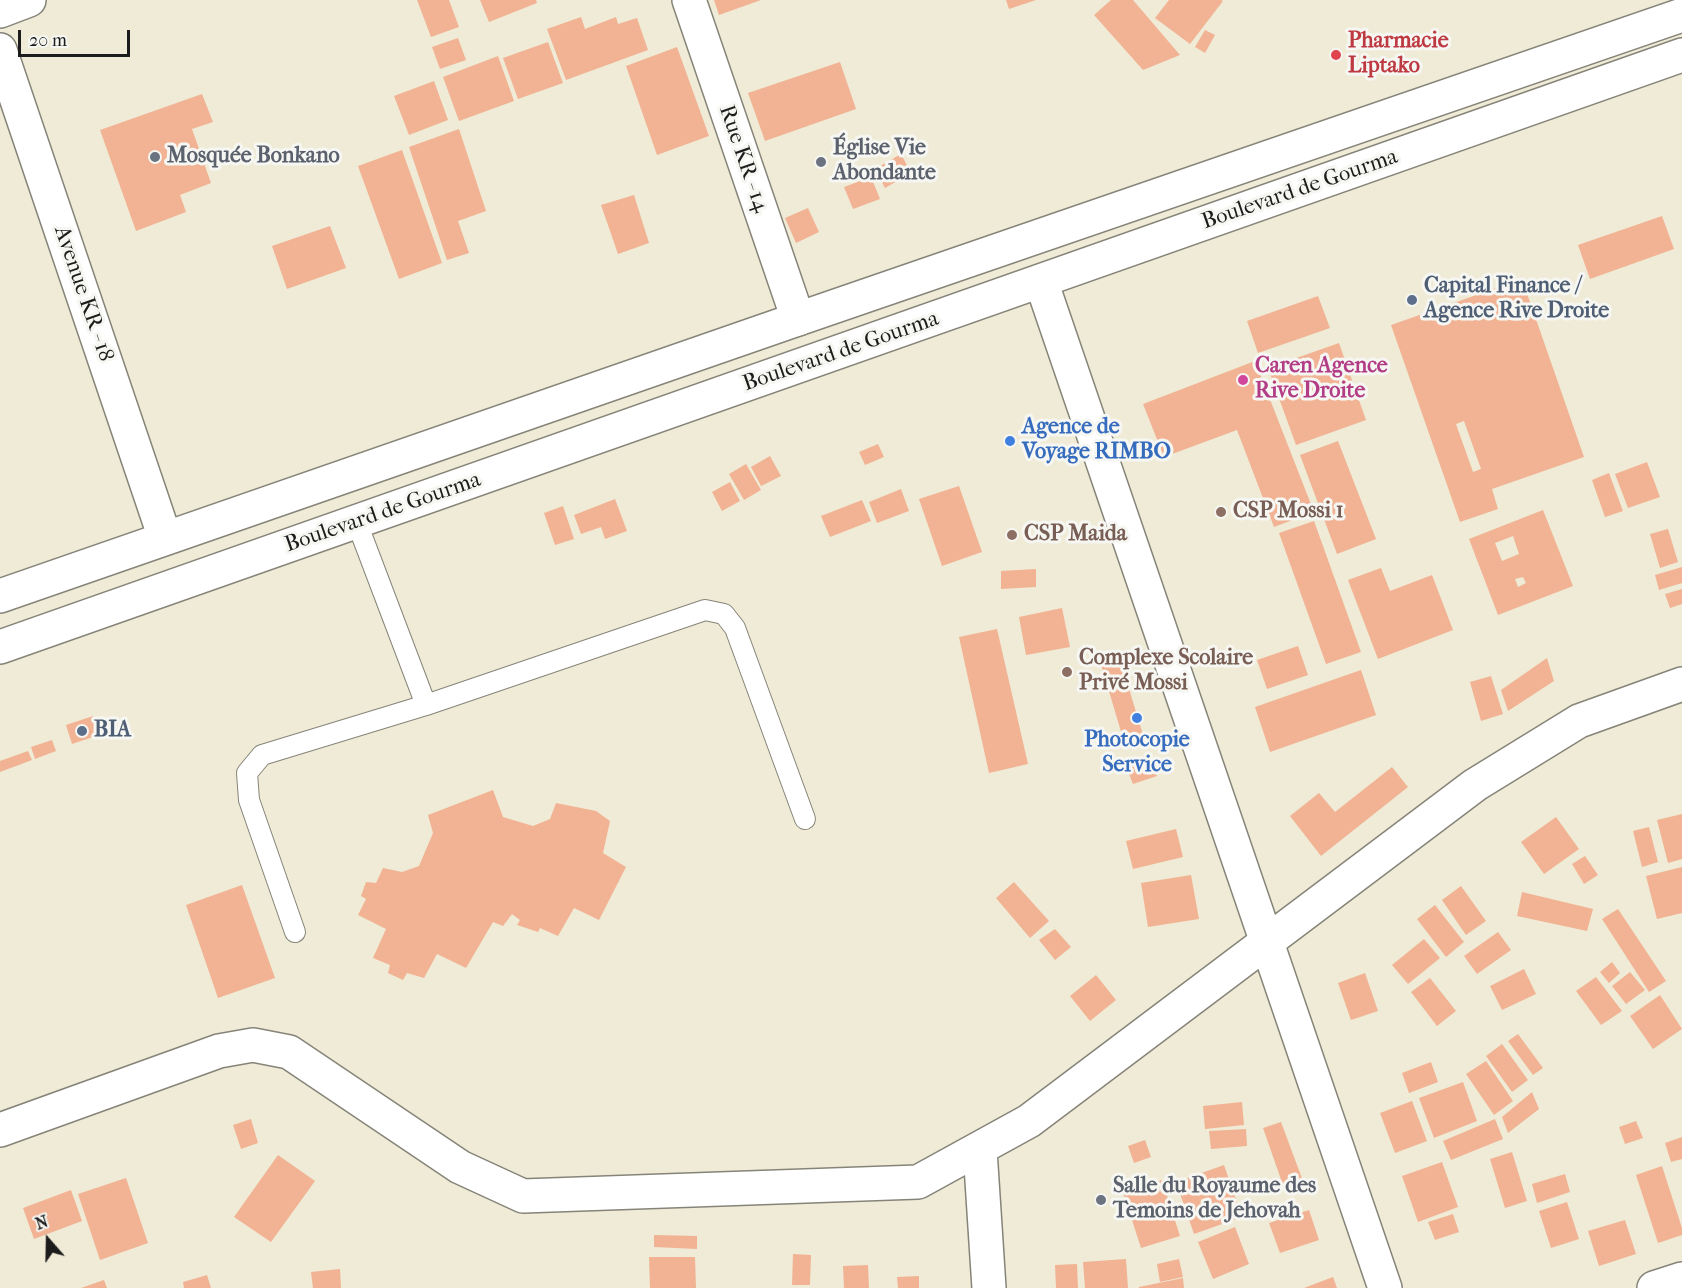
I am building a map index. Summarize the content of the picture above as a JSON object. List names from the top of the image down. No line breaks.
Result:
{"streets":{"main road":["Rue KR - 14","Boulevard de Gourma","Avenue KR - 18"]},"crossings":[["Rue KR - 14","Boulevard de Gourma"],["Boulevard de Gourma","Avenue KR - 18"]],"places":["Pharmacie Liptako","Mosquée Bonkano","Église Vie Abondante","Capital Finance / Agence Rive Droite","Caren Agence Rive Droite","Agence de Voyage RIMBO","CSP Mossi 1","CSP Maida","Complexe Scolaire Privé Mossi","Photocopie Service","BIA","Salle du Royaume des Temoins de Jehovah"],"scale_bar":"20 m","north":"top"}
